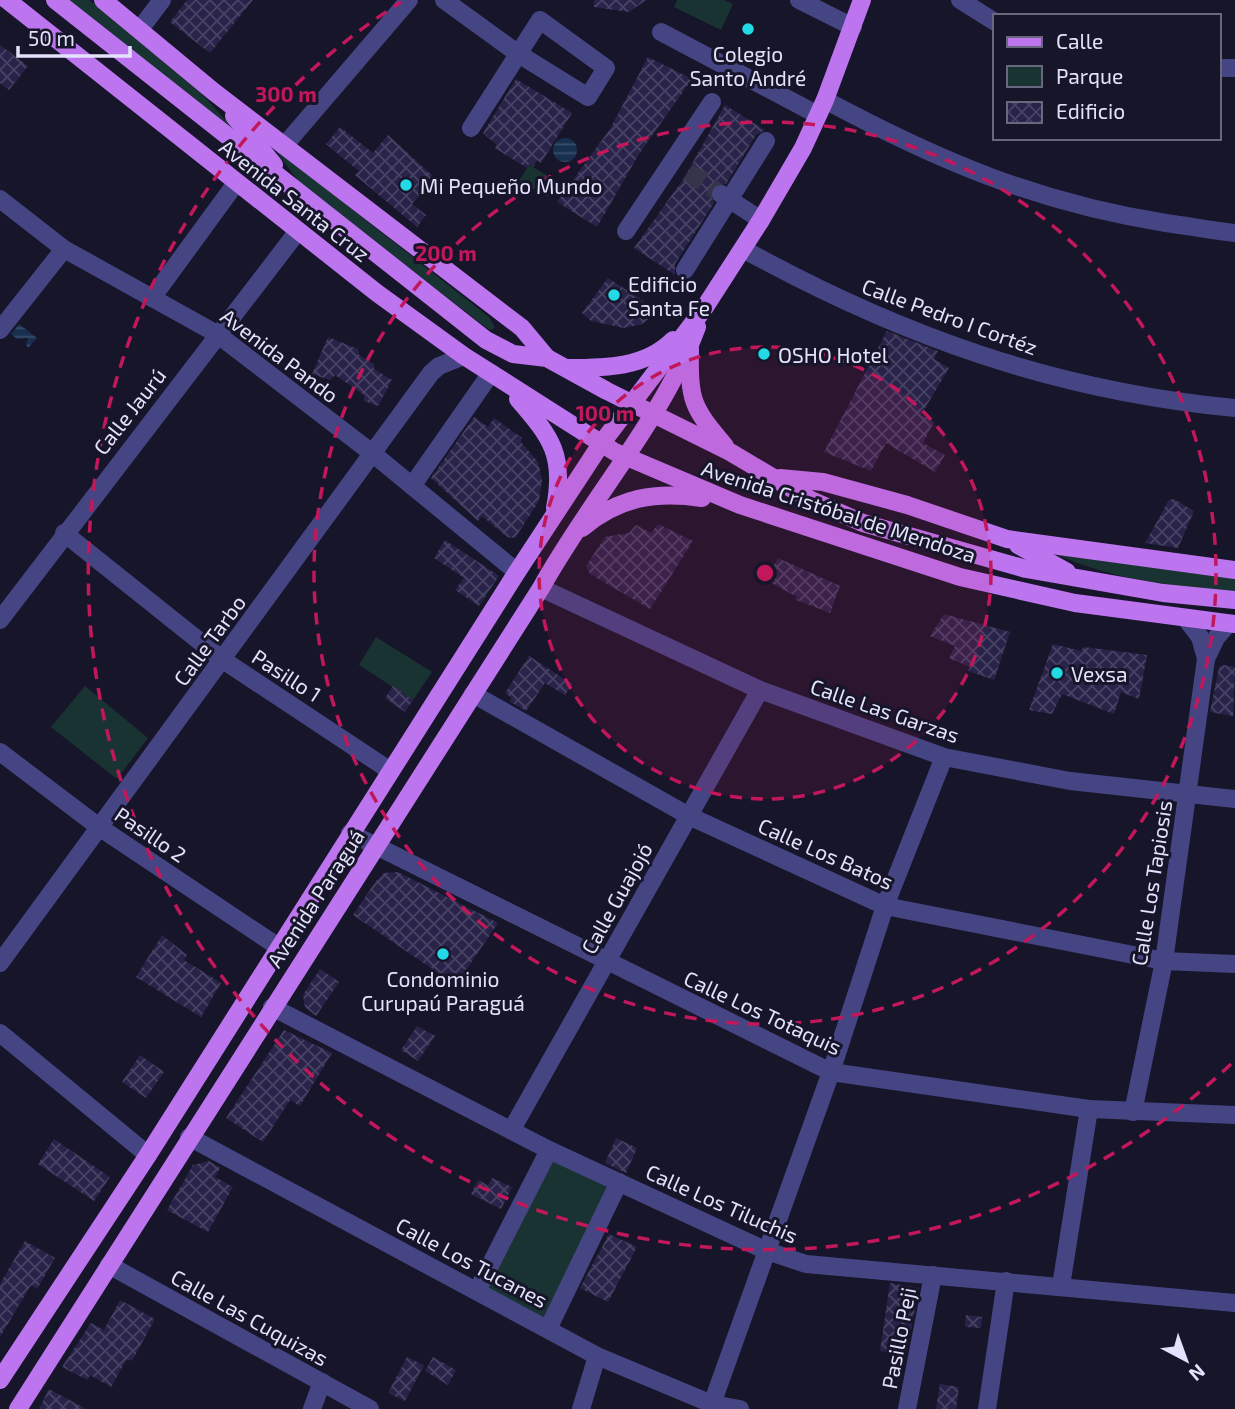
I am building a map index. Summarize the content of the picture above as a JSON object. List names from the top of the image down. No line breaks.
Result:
{"streets":{"main road":["Avenida Santa Cruz","Avenida Cristóbal de Mendoza","Avenida Paraguá"],"street":["Calle Pedro I Cortéz","Avenida Pando","Calle Jaurú","Calle Tarbo","Pasillo 1","Calle Las Garzas","Pasillo 2","Calle Los Batos","Calle Los Tapiosis","Calle Guajojó","Calle Los Totaquis","Calle Los Tiluchis","Calle Los Tucanes","Calle Las Cuquizas","Pasillo Peji"]},"crossings":[["Avenida Santa Cruz","Calle Jaurú"],["Avenida Santa Cruz","Avenida Cristóbal de Mendoza"],["Avenida Santa Cruz","Calle Tarbo"],["Avenida Santa Cruz","Avenida Paraguá"],["Avenida Pando","Calle Jaurú"],["Avenida Pando","Calle Tarbo"],["Avenida Pando","Avenida Paraguá"],["Calle Jaurú","Pasillo 1"],["Avenida Cristóbal de Mendoza","Calle Los Tapiosis"],["Avenida Cristóbal de Mendoza","Avenida Paraguá"],["Calle Tarbo","Pasillo 1"],["Calle Tarbo","Pasillo 2"],["Pasillo 1","Avenida Paraguá"],["Calle Las Garzas","Calle Los Tapiosis"],["Calle Las Garzas","Avenida Paraguá"],["Calle Las Garzas","Calle Guajojó"],["Pasillo 2","Avenida Paraguá"],["Calle Los Batos","Calle Los Tapiosis"],["Calle Los Batos","Avenida Paraguá"],["Calle Los Batos","Calle Guajojó"],["Calle Los Tapiosis","Calle Los Totaquis"],["Avenida Paraguá","Calle Los Totaquis"],["Avenida Paraguá","Calle Los Tiluchis"],["Avenida Paraguá","Calle Los Tucanes"],["Avenida Paraguá","Calle Las Cuquizas"],["Calle Guajojó","Calle Los Totaquis"],["Calle Guajojó","Calle Los Tiluchis"],["Calle Los Tiluchis","Pasillo Peji"]],"places":["Colegio Santo André","Mi Pequeño Mundo","Edificio Santa Fe","OSHO Hotel","Vexsa","Condominio Curupaú Paraguá"],"legend":["Calle","Parque","Edificio"],"scale_bar":"50 m","north":"bottom right","rings":["300 m","200 m","100 m"]}
